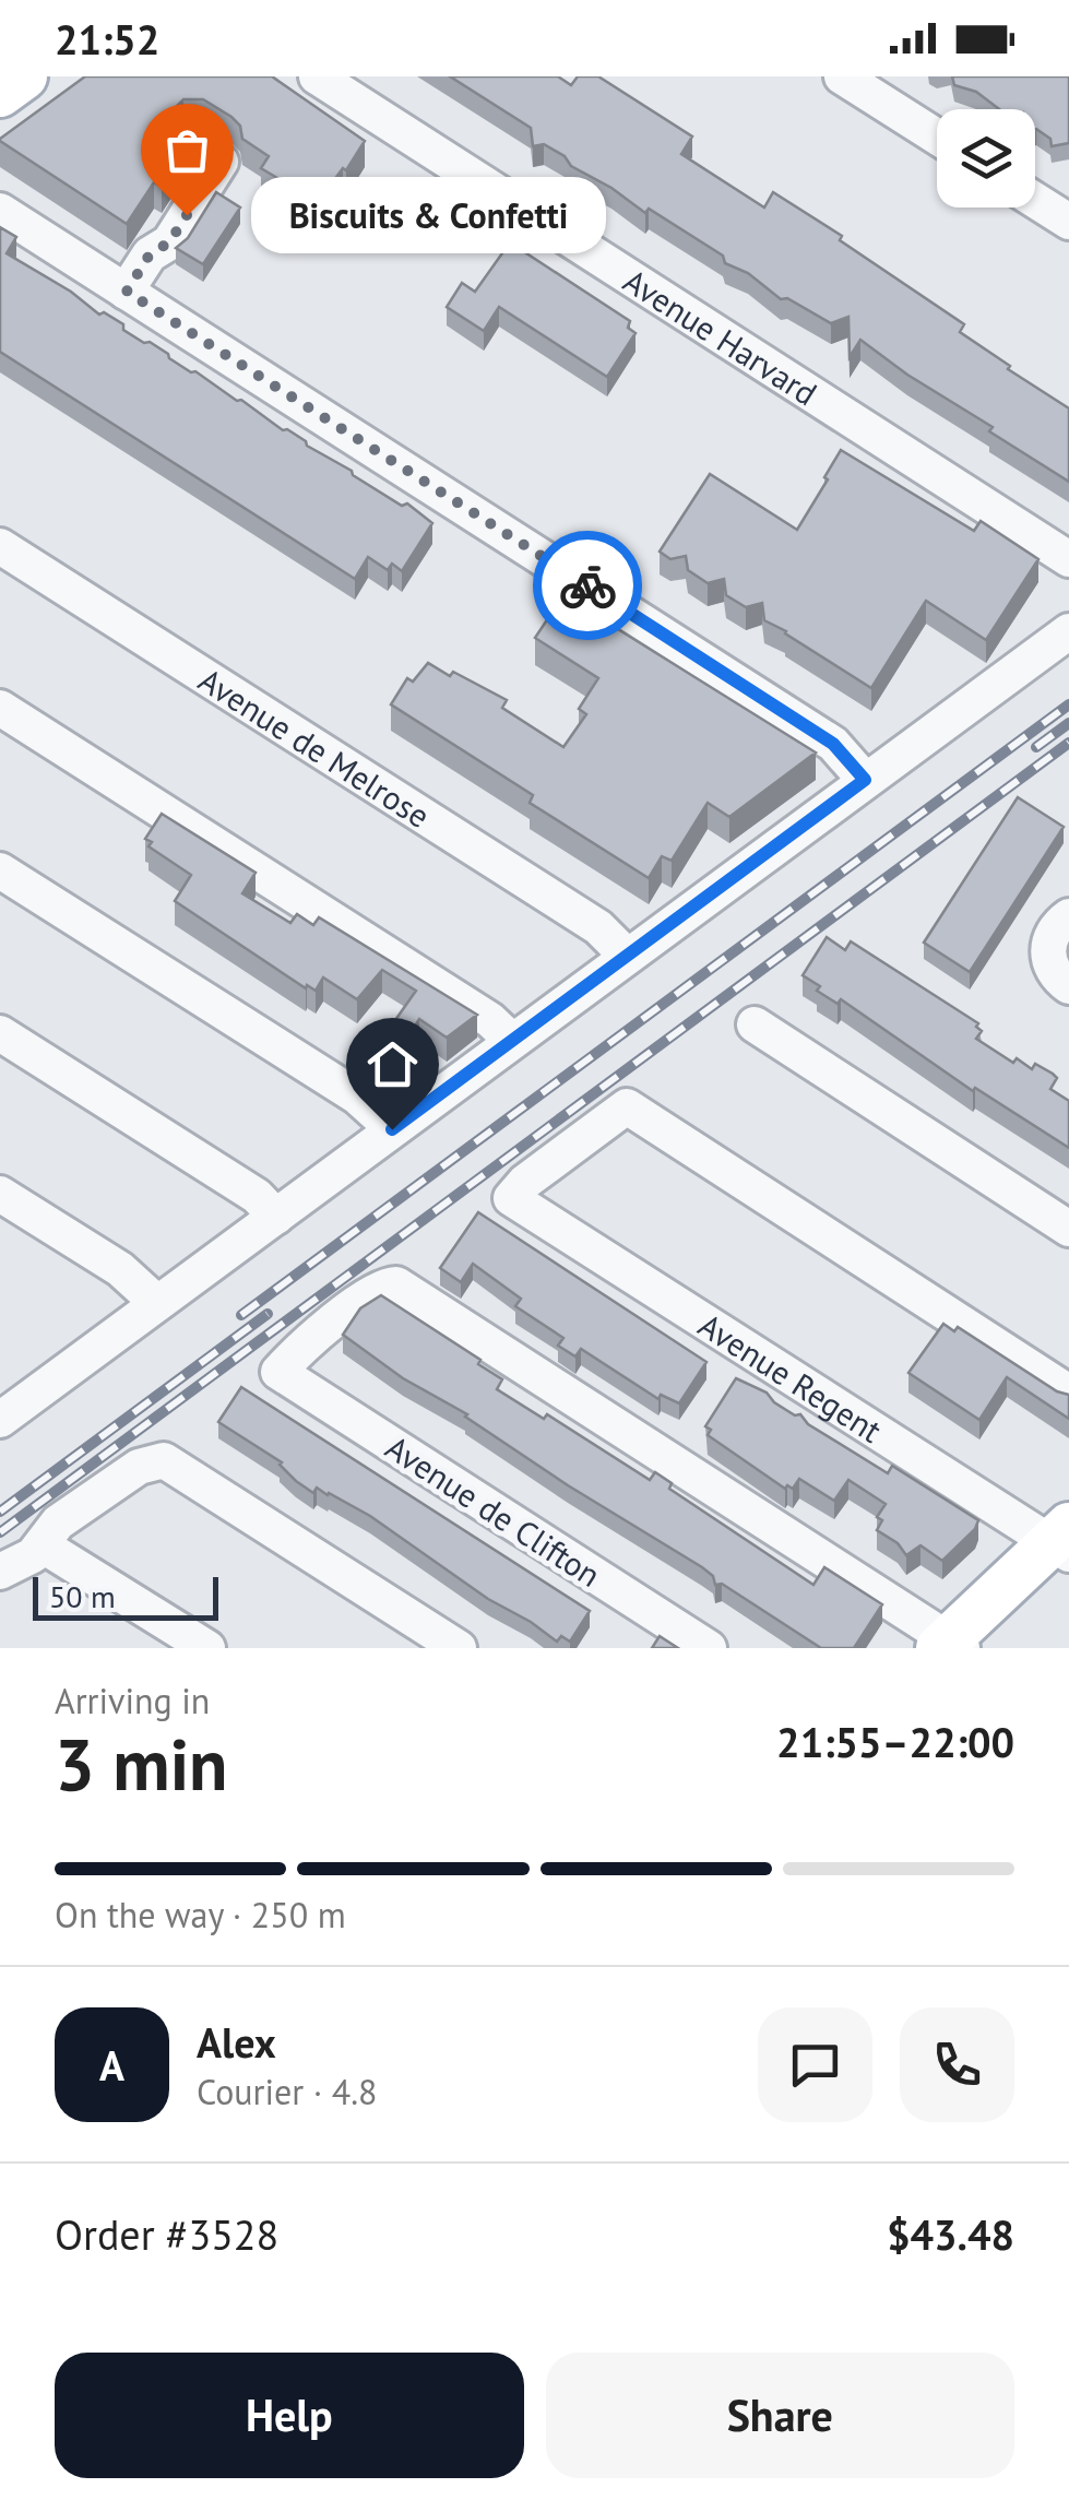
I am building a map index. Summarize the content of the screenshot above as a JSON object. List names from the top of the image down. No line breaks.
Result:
{"streets":{"street":["Avenue Harvard","Avenue de Melrose","Avenue Regent","Avenue de Clifton"]},"places":["Biscuits & Confetti"],"scale_bar":"50 m","page":{"status":"21:52","bubble":"Biscuits & Confetti","scale":"50 m","heading":["3 min","Arriving in","21:55–22:00"],"panel":["Alex","Courier · 4.8","Order #3528","$43.48"],"bar":"On the way · 250 m","round":"A","buttons":["Help","Share"]}}
